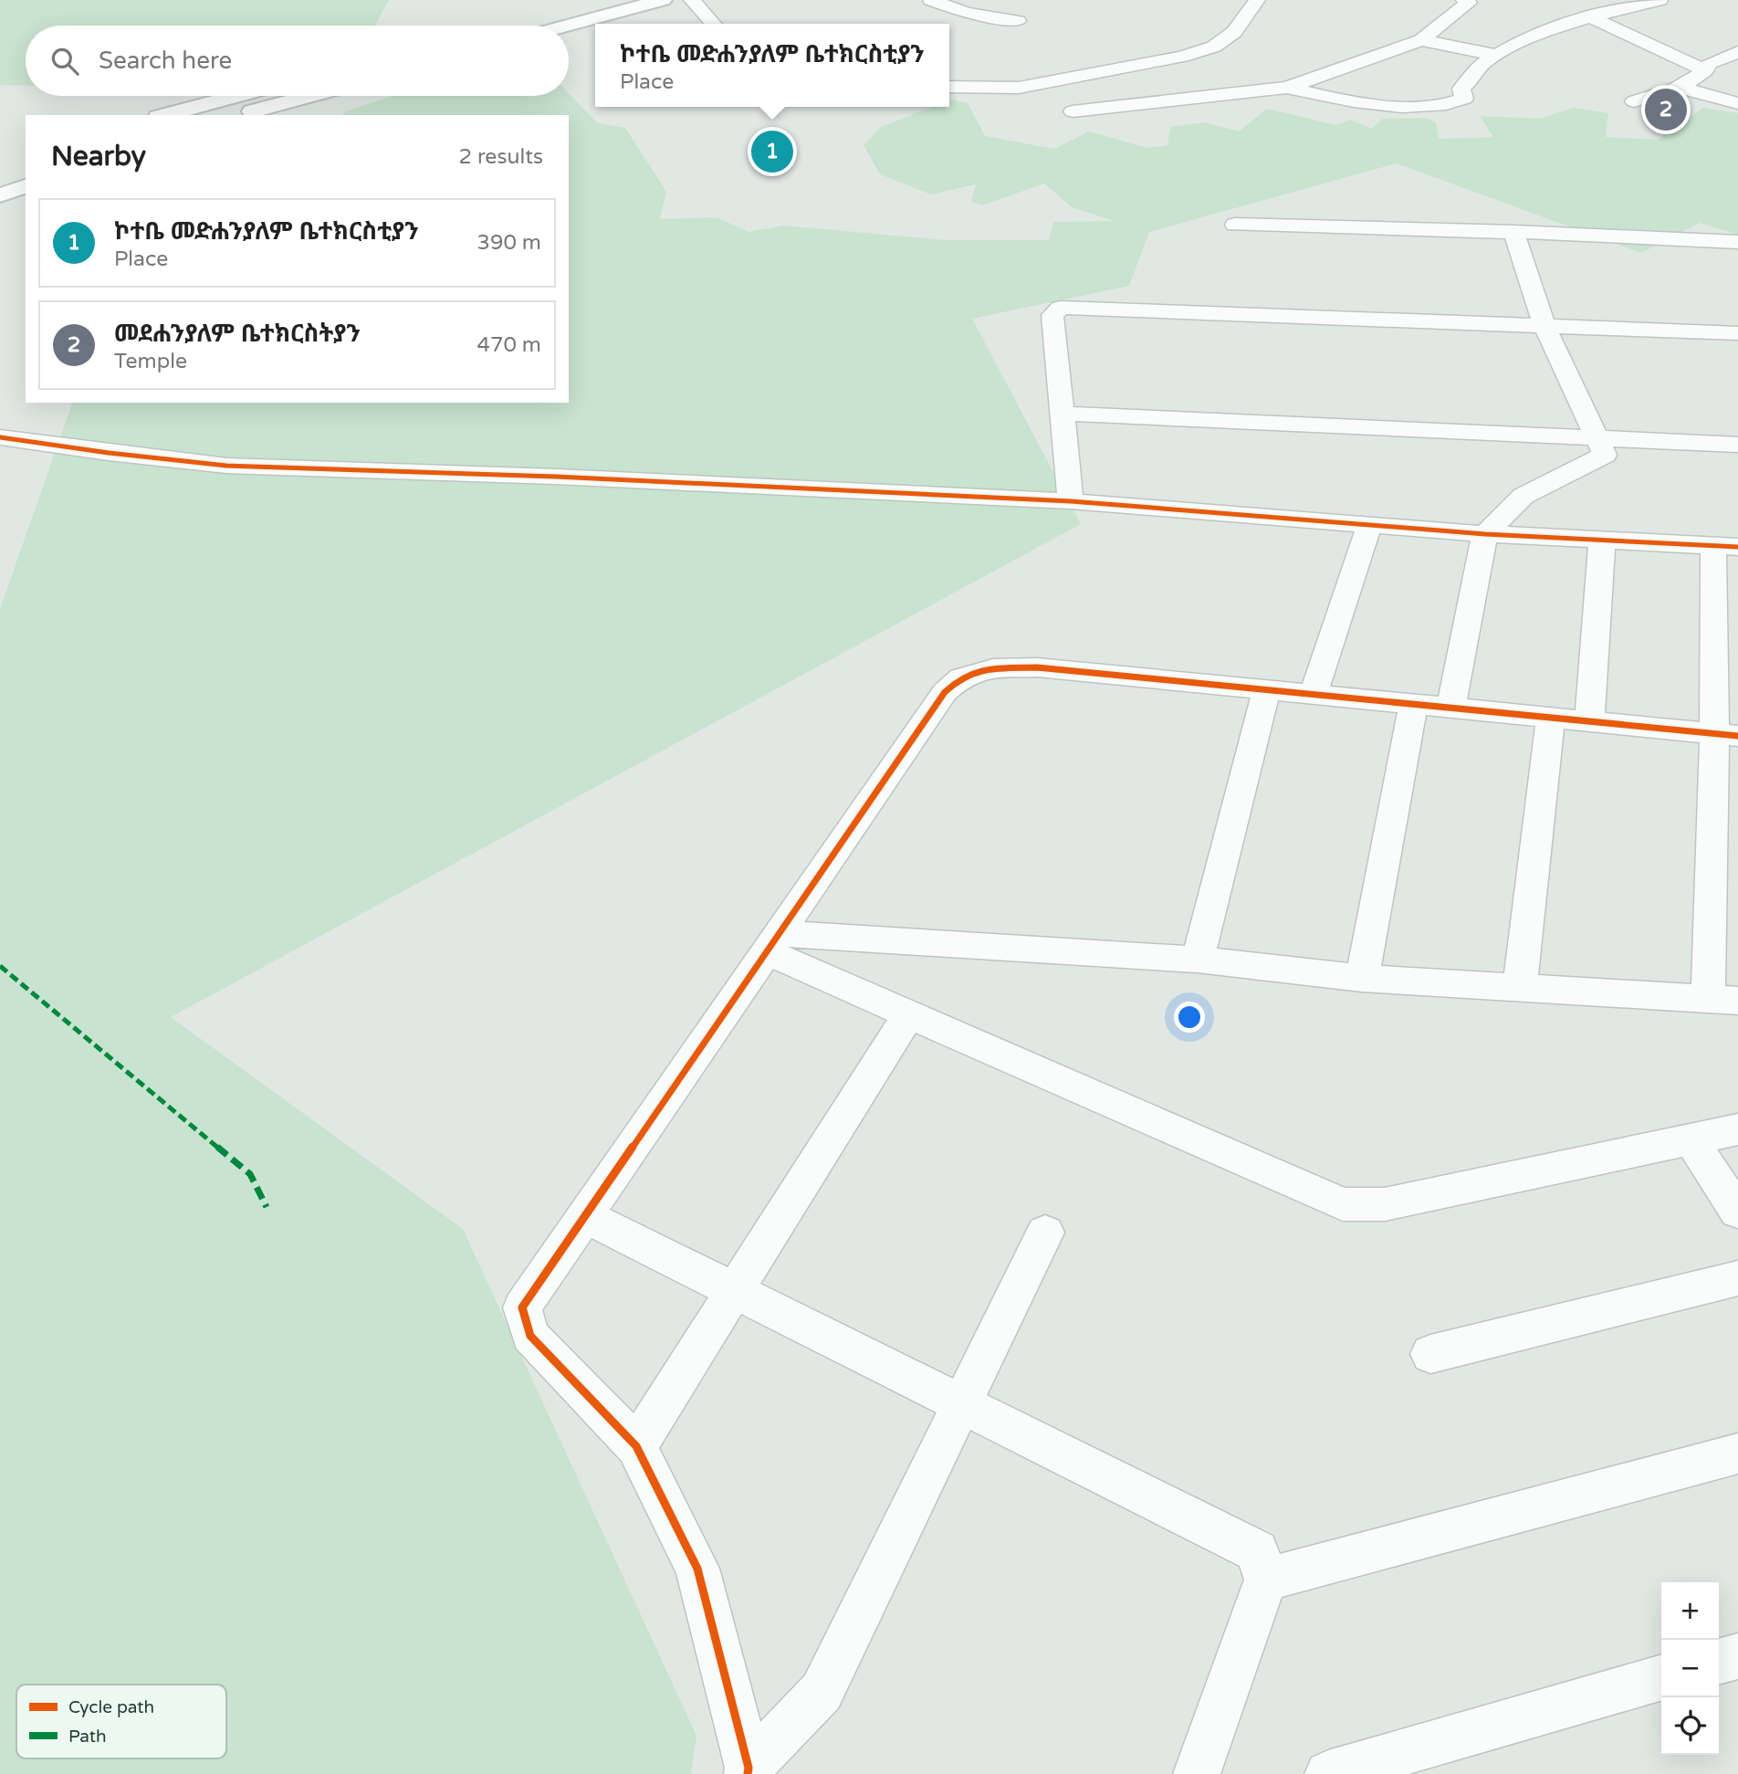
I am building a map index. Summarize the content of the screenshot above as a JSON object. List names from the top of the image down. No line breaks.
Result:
{"legend":["Cycle path","Path"],"page":{"popup":["ኮተቤ መድሐንያለም ቤተክርስቲያን","Place"],"search":"Search here","pins":["2","1"],"heading":["Nearby","2 results"],"list":[{"mark":"1","name":"ኮተቤ መድሐንያለም ቤተክርስቲያን","note":"Place","value":"390 m"},{"mark":"2","name":"መደሐንያለም ቤተክርስትያን","note":"Temple","value":"470 m"}],"map_buttons":["+","−"]}}
